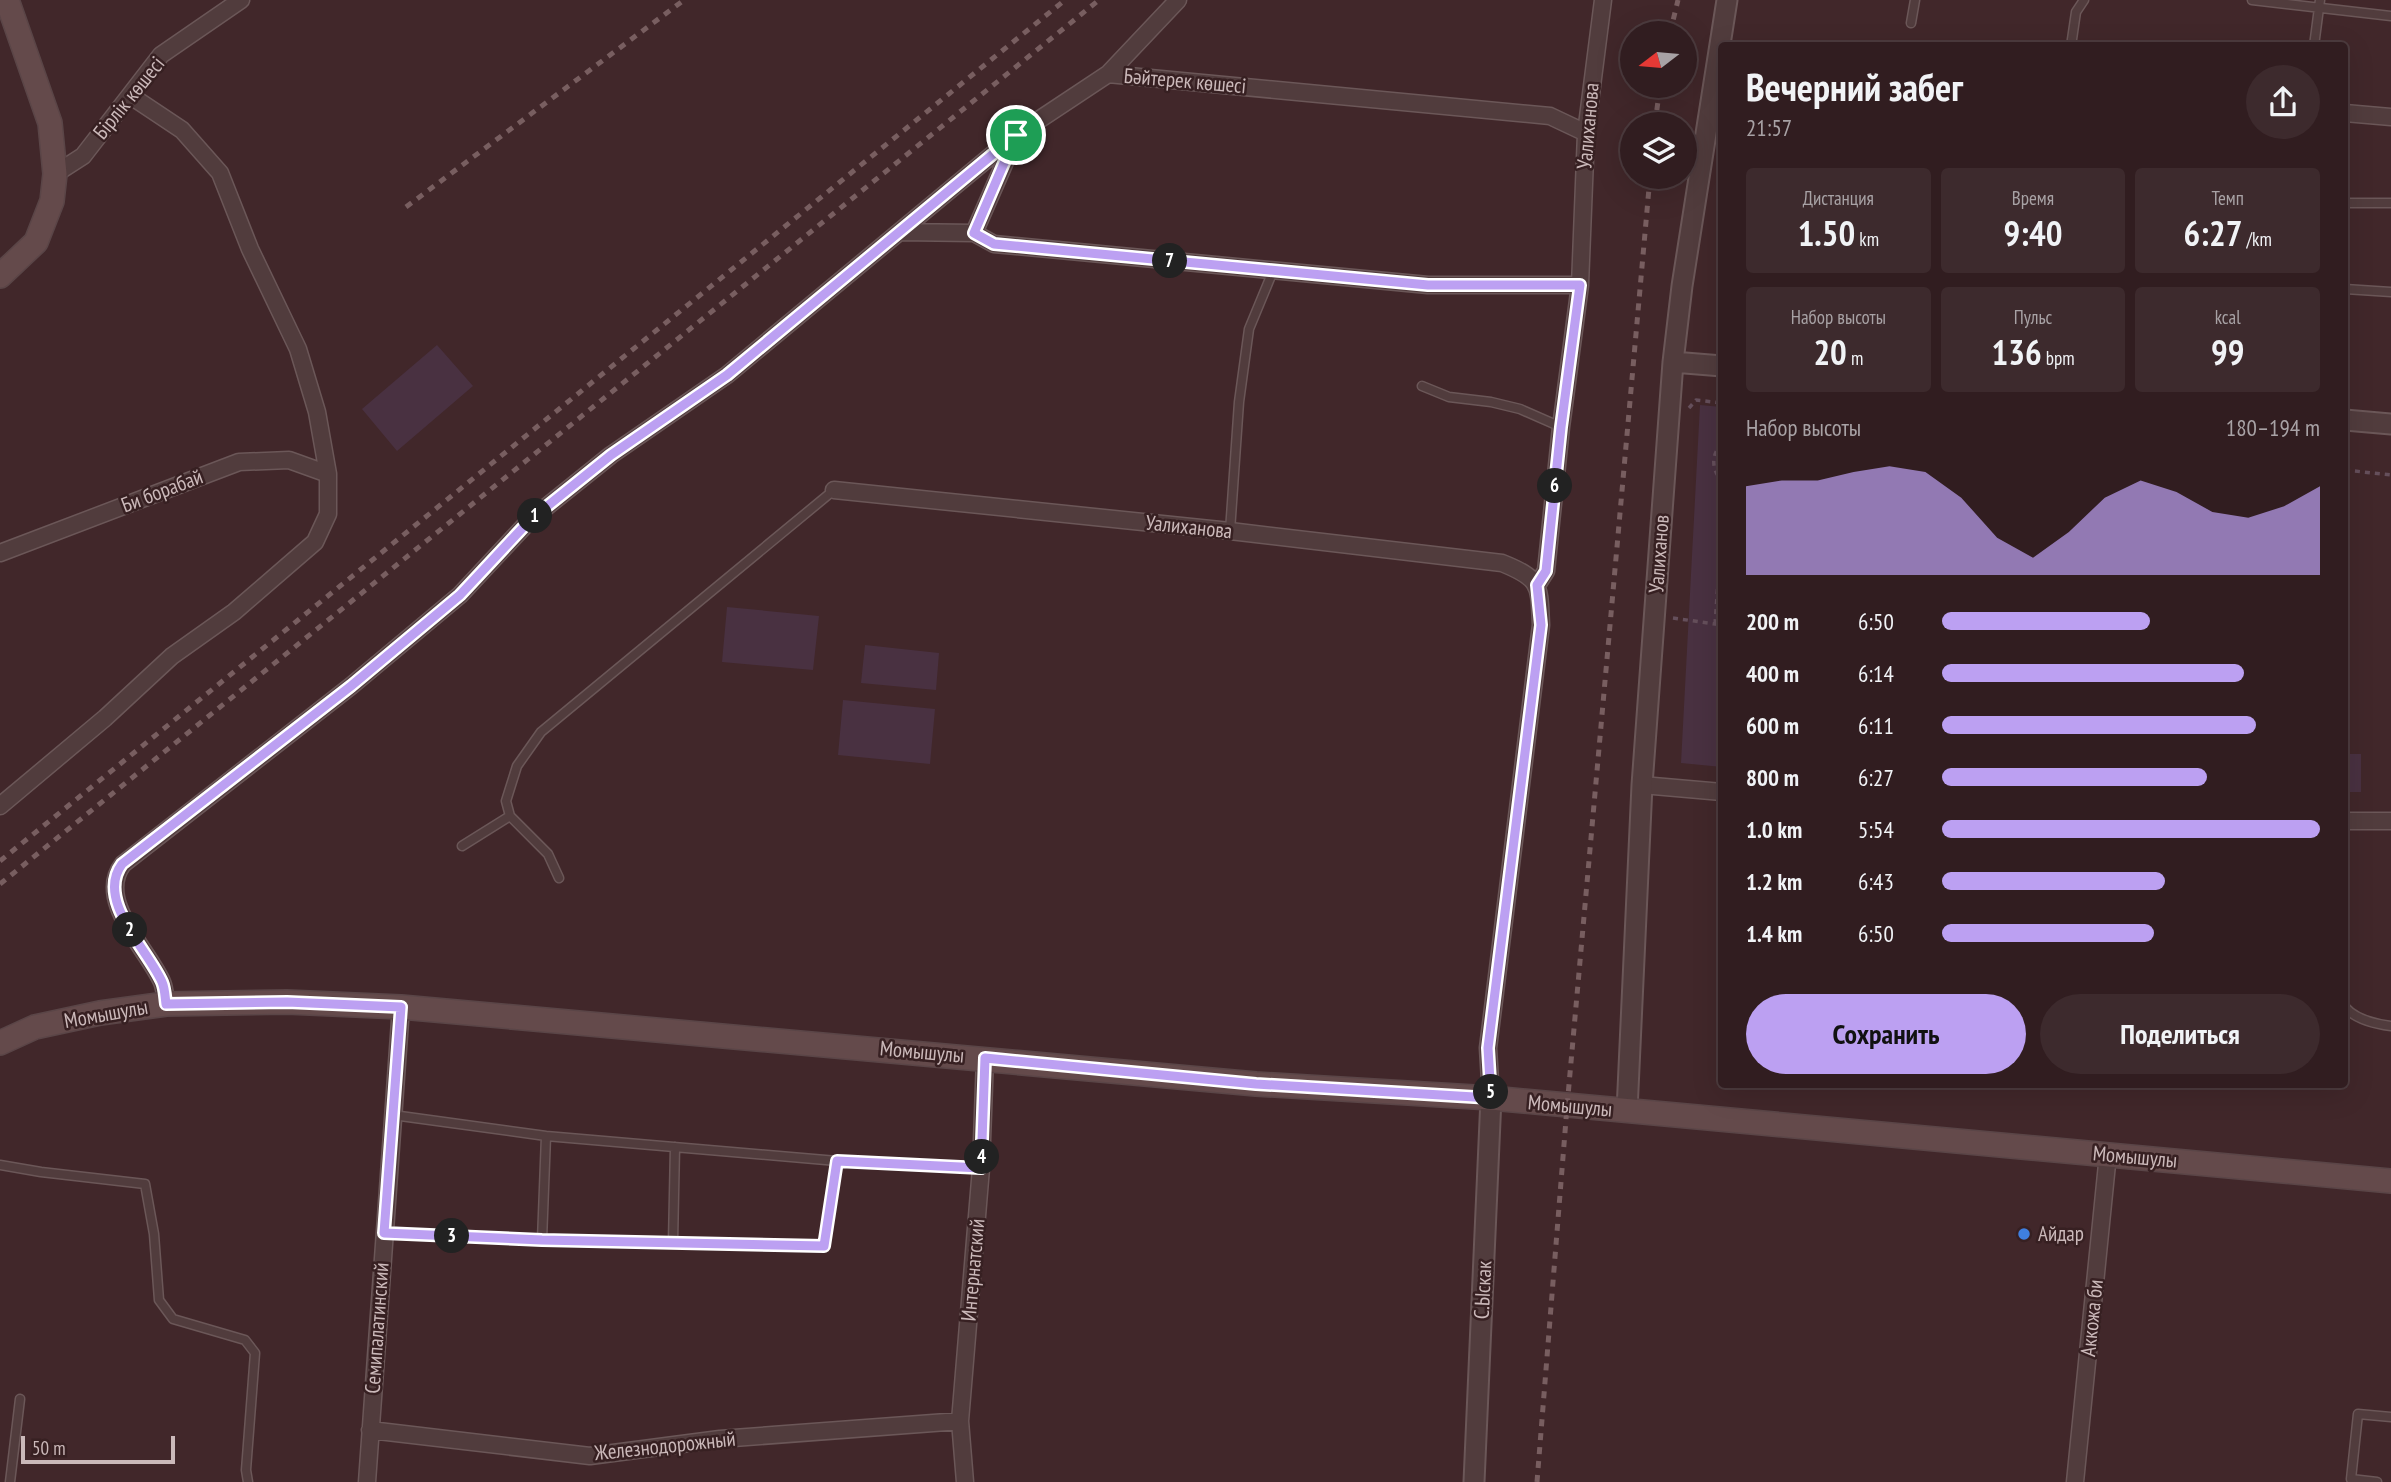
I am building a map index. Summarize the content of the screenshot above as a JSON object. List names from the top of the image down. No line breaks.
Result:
{"streets":{"main road":["Момышулы"],"street":["Бәйтерек көшесі","Бірлік көшесі","Уалиханова","Би борабай","Уалиханов","Интернатский","С.Ыскак","Аккожа би","Семипалатинский","Железнодорожный"]},"crossings":[["Бәйтерек көшесі","Уалиханова"],["Бәйтерек көшесі","Момышулы"],["Уалиханова","Момышулы"],["Уалиханова","С.Ыскак"],["Уалиханов","Момышулы"],["Момышулы","Интернатский"],["Момышулы","С.Ыскак"],["Момышулы","Аккожа би"],["Момышулы","Семипалатинский"],["Интернатский","Железнодорожный"],["Семипалатинский","Железнодорожный"]],"places":["Айдар"],"scale_bar":"50 m","north":"left","page":{"heading":["Вечерний забег","21:57"],"stats":[["Дистанция","1.50 km"],["Время","9:40"],["Темп","6:27 /km"],["Набор высоты","20 m"],["Пульс","136 bpm"],["kcal","99"]],"pins":["7","6","1","2","5","4","3"],"chart":["Набор высоты","180–194 m"],"list":[{"name":"200 m","note":"6:50"},{"name":"400 m","note":"6:14"},{"name":"600 m","note":"6:11"},{"name":"800 m","note":"6:27"},{"name":"1.0 km","note":"5:54"},{"name":"1.2 km","note":"6:43"},{"name":"1.4 km","note":"6:50"}],"buttons":["Сохранить","Поделиться"],"scale":"50 m"}}
